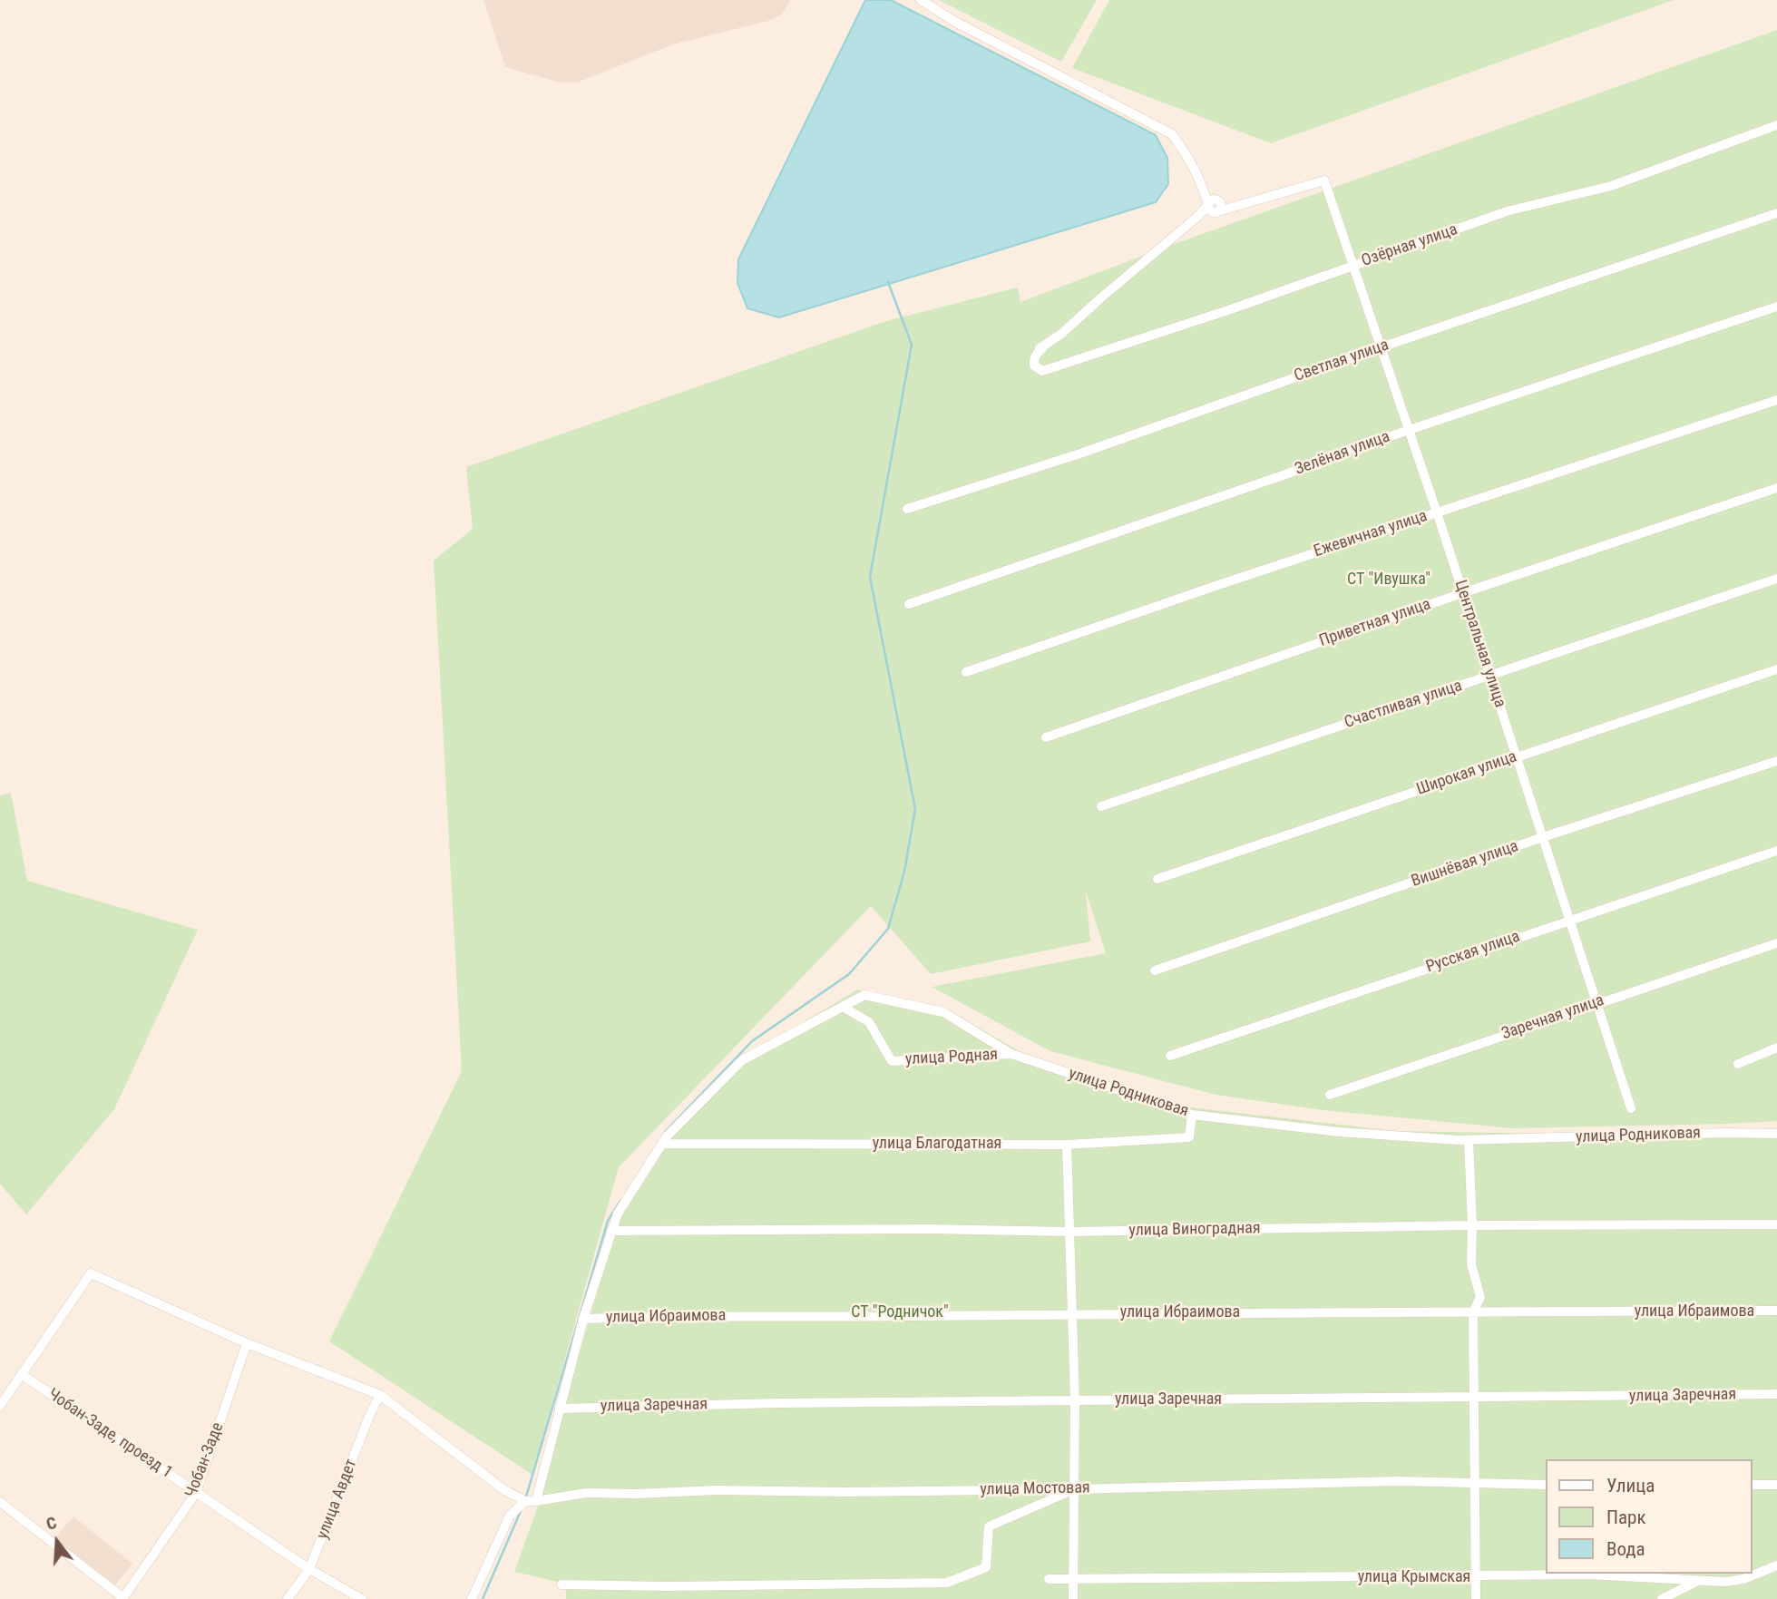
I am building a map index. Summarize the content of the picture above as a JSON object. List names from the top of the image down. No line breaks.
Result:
{"streets":{"street":["Озёрная улица","Светлая улица","Зелёная улица","Ежевичная улица","Приветная улица","Центральная улица","Счастливая улица","Широкая улица","Вишнёвая улица","Русская улица","Заречная улица","улица Родная","улица Родниковая","улица Благодатная","улица Виноградная","улица Ибраимова","улица Заречная","Чобан-Заде, проезд 1","Чобан-Заде","улица Мостовая","улица Авдет","улица Крымская"]},"crossings":[["Озёрная улица","Центральная улица"],["Светлая улица","Центральная улица"],["Зелёная улица","Центральная улица"],["Ежевичная улица","Центральная улица"],["Приветная улица","Центральная улица"],["Центральная улица","Счастливая улица"],["Центральная улица","Широкая улица"],["Центральная улица","Вишнёвая улица"],["Центральная улица","Русская улица"],["Центральная улица","Заречная улица"],["улица Родная","улица Родниковая"],["улица Родниковая","улица Благодатная"],["улица Родниковая","улица Виноградная"],["улица Родниковая","улица Ибраимова"],["улица Родниковая","улица Заречная"],["улица Родниковая","улица Мостовая"],["Чобан-Заде, проезд 1","Чобан-Заде"],["Чобан-Заде, проезд 1","улица Авдет"]],"parks":["СТ \"Ивушка\"","СТ \"Родничок\""],"legend":["Улица","Парк","Вода"],"north":"top"}
